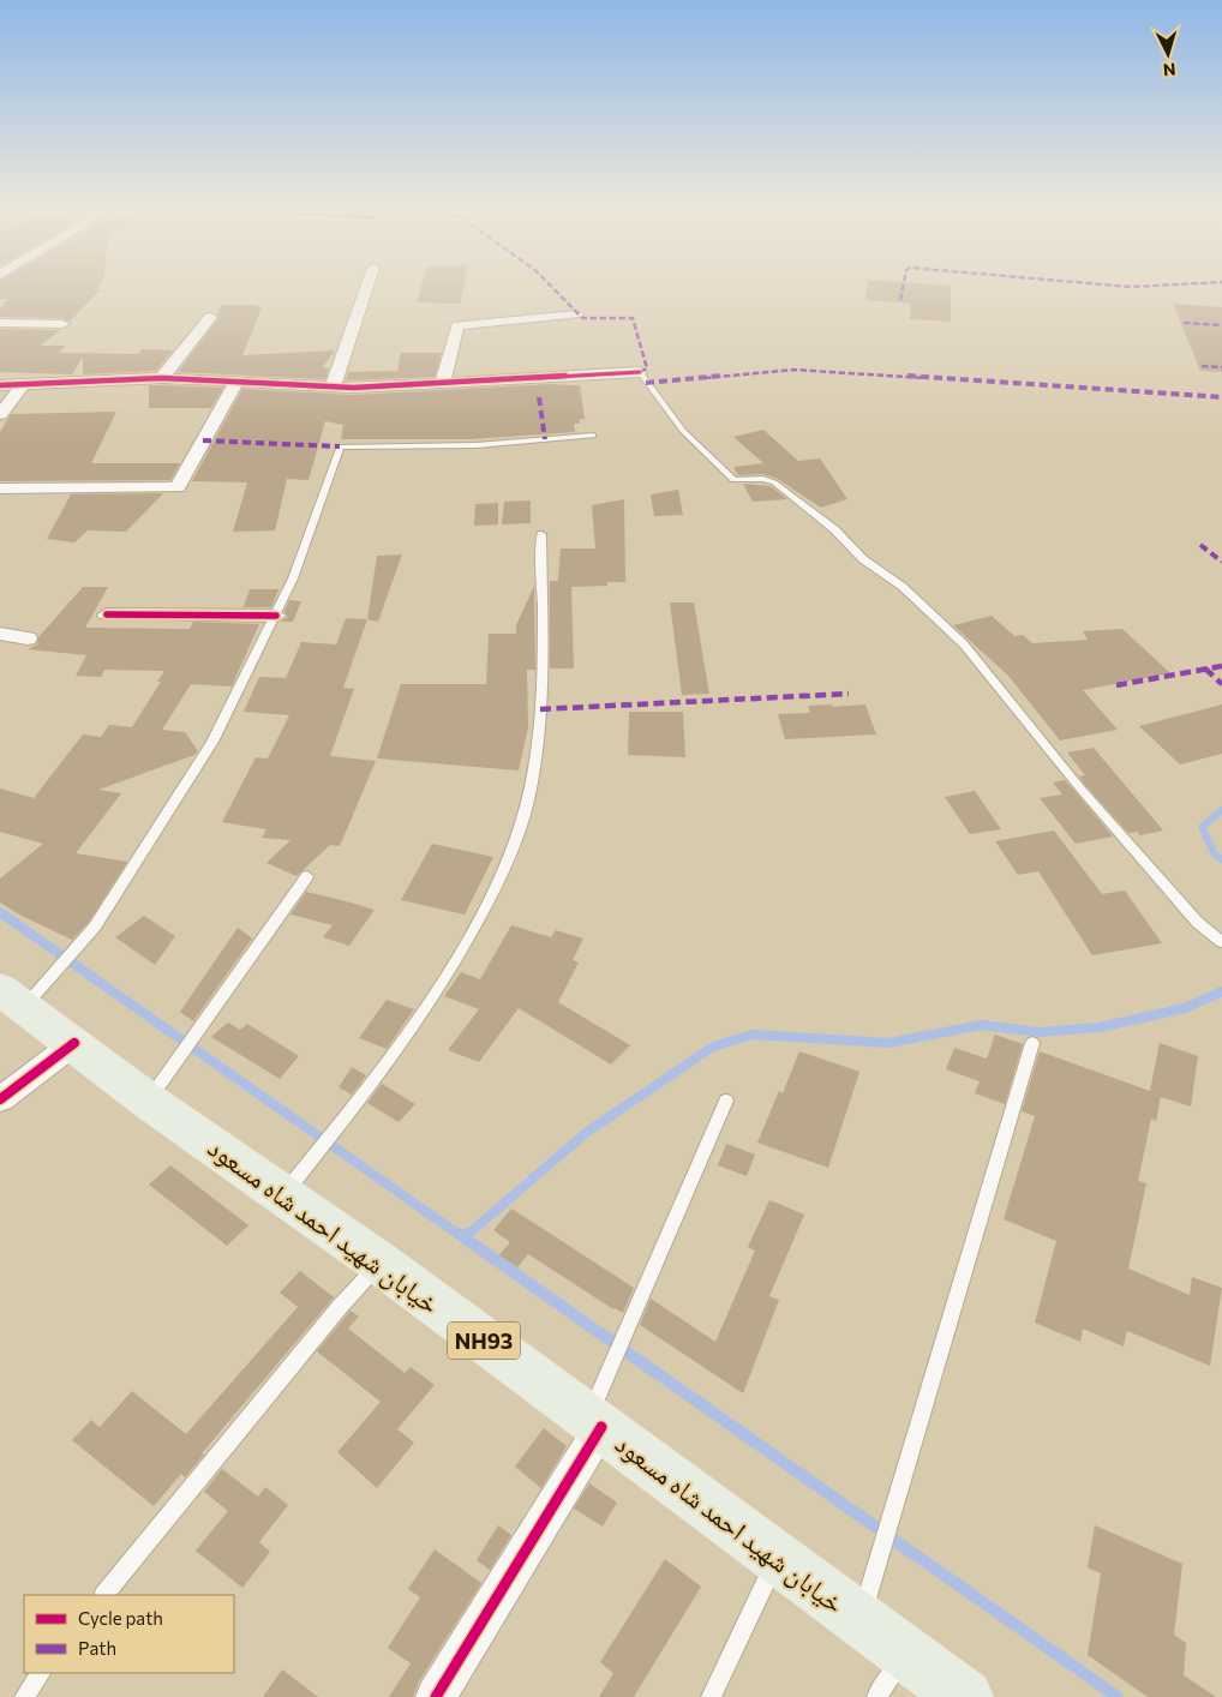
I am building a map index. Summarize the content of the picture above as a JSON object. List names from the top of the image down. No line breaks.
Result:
{"streets":{"main road":["خیابان شهید احمد شاه مسعود","NH93"]},"legend":["Cycle path","Path"],"north":"bottom"}
